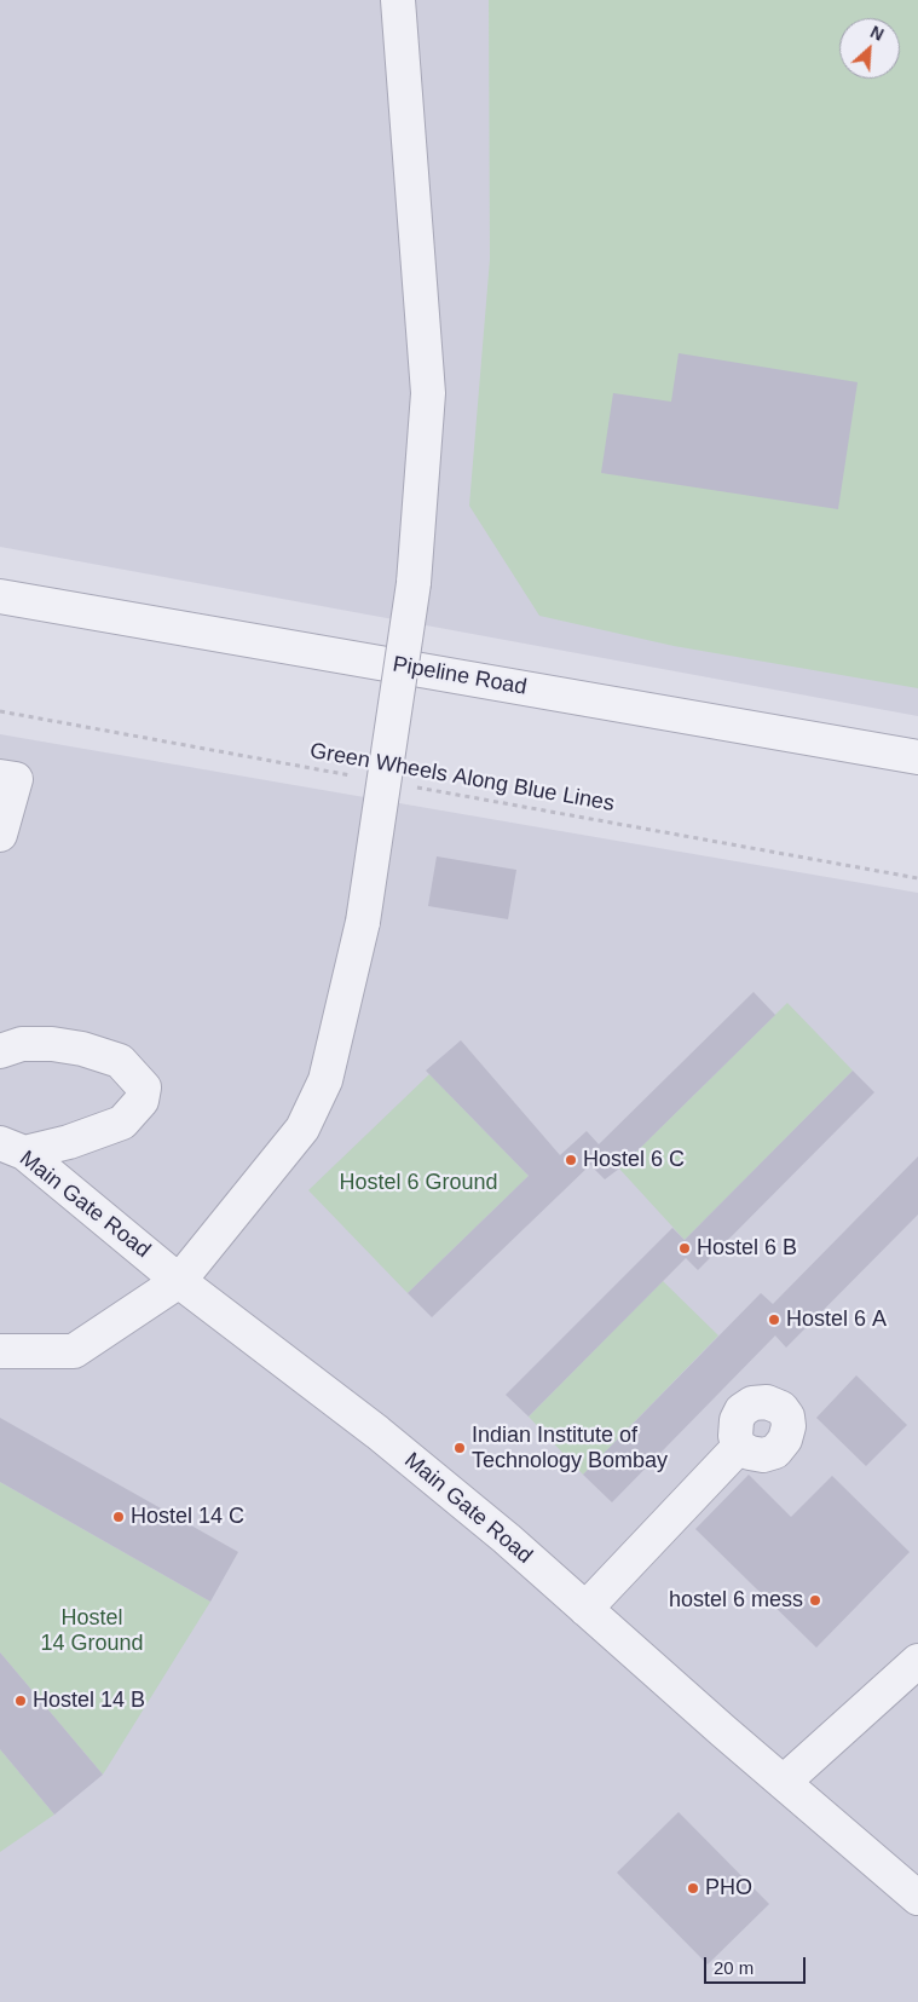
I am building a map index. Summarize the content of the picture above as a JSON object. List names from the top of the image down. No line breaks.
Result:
{"streets":{"street":["Pipeline Road","Main Gate Road"],"path":["Green Wheels Along Blue Lines"]},"parks":["Hostel 6 Ground","Hostel 14 Ground"],"places":["Hostel 6 C","Hostel 6 B","Hostel 6 A","Indian Institute of Technology Bombay","Hostel 14 C","hostel 6 mess","Hostel 14 B","PHO"],"scale_bar":"20 m","north":"top right"}
